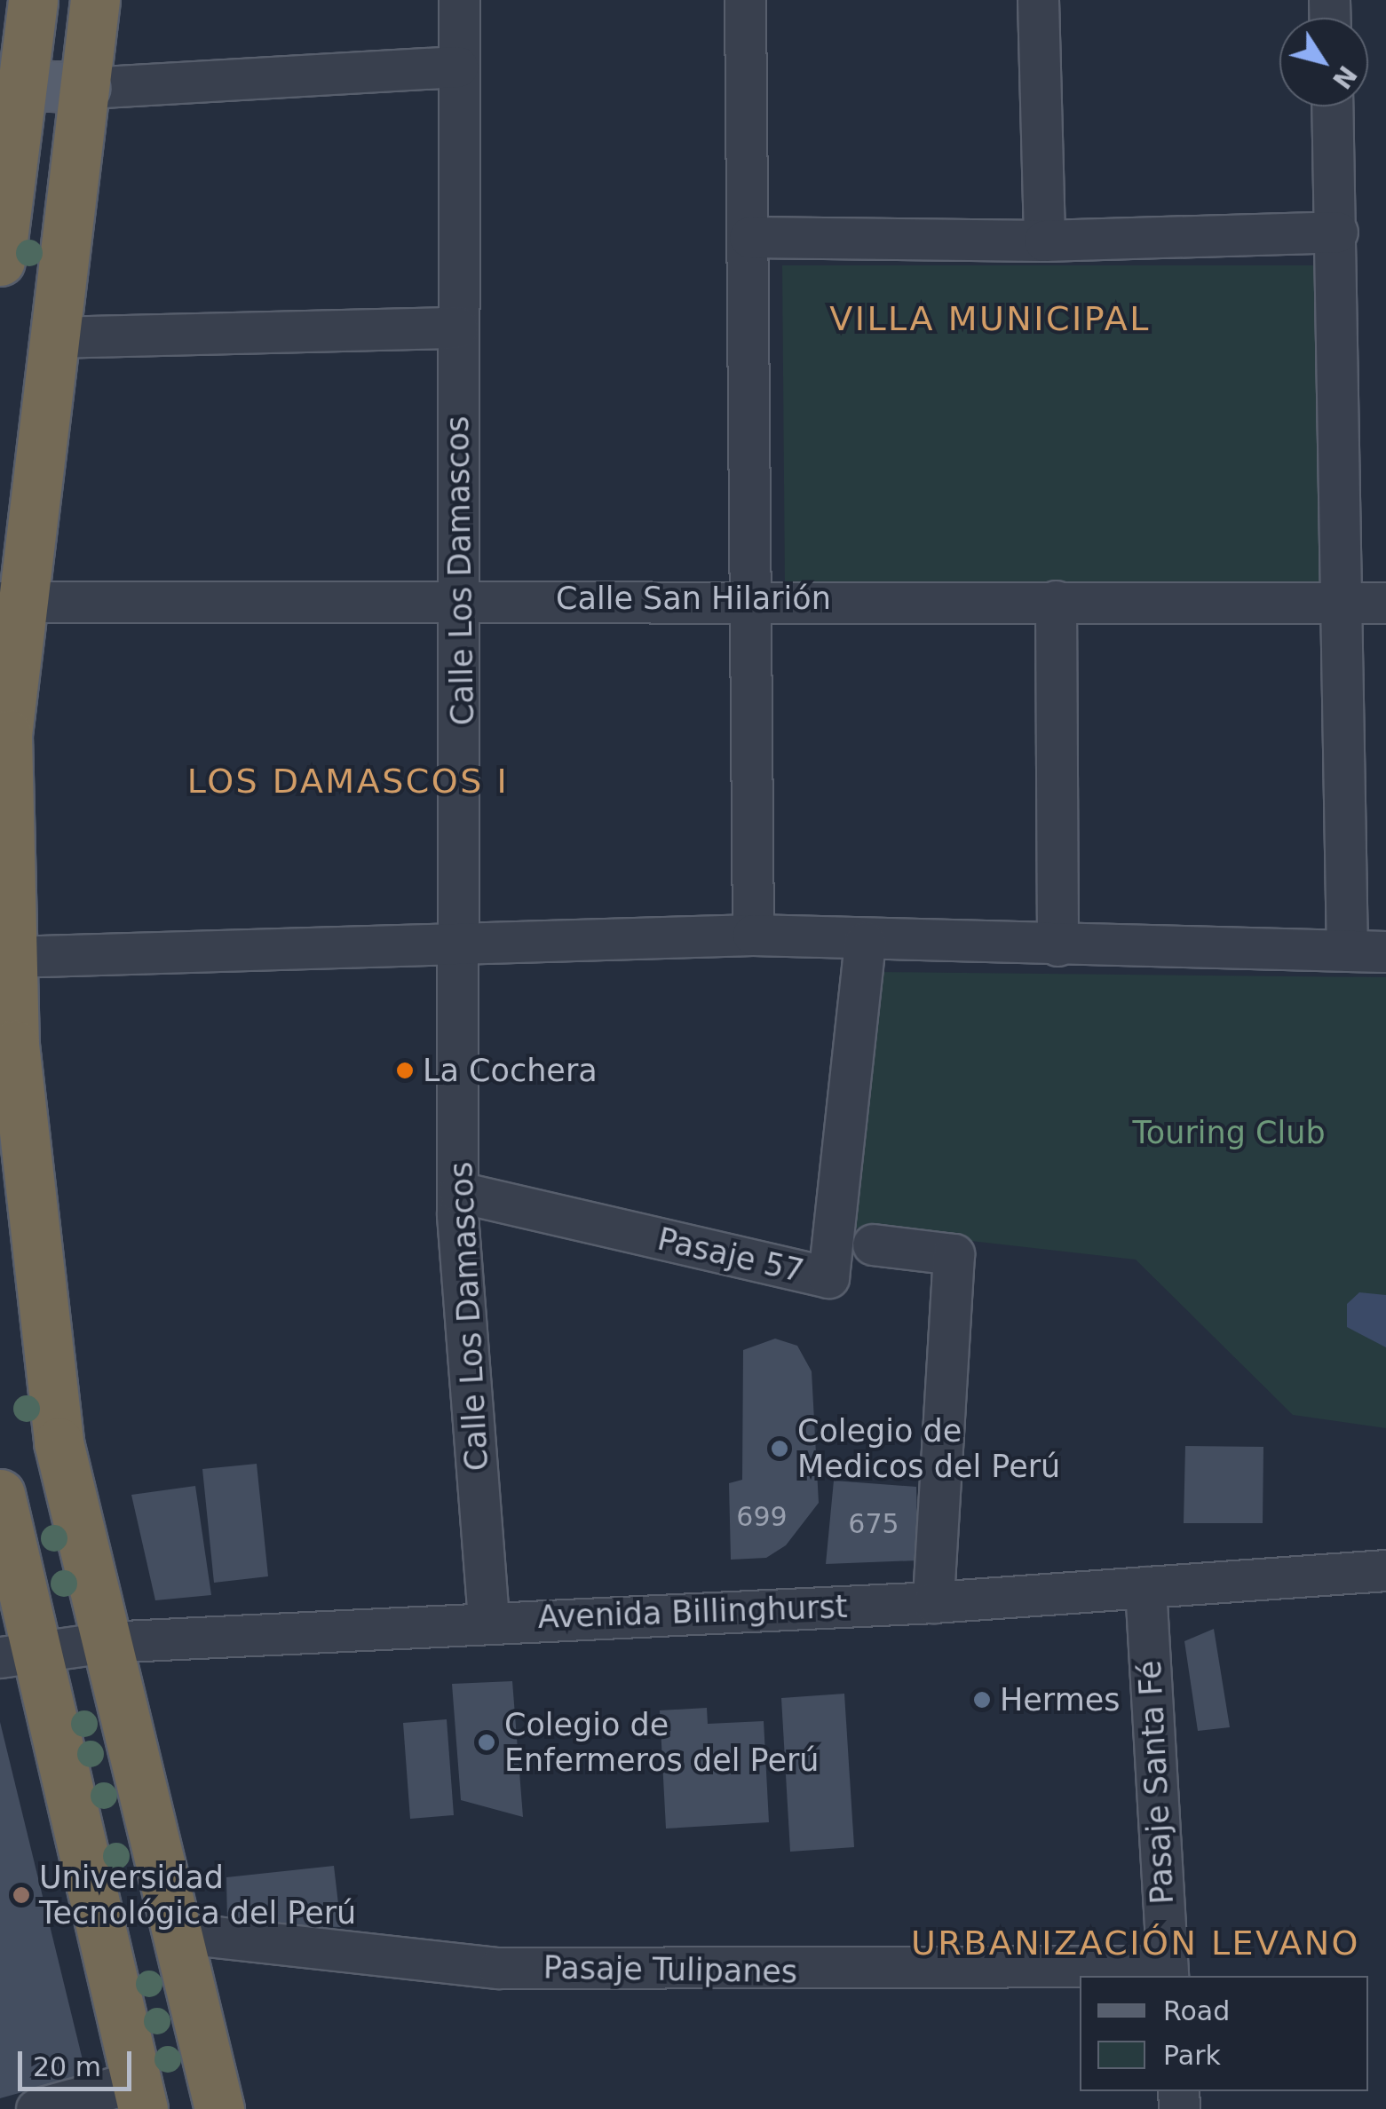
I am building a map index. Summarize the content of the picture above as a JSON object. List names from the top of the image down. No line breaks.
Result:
{"streets":{"street":["Calle Los Damascos","Calle San Hilarión","Pasaje 57","Avenida Billinghurst","Pasaje Santa Fé","Pasaje Tulipanes"]},"crossings":[["Calle Los Damascos","Calle San Hilarión"],["Calle Los Damascos","Pasaje 57"],["Calle Los Damascos","Avenida Billinghurst"],["Avenida Billinghurst","Pasaje Santa Fé"],["Pasaje Santa Fé","Pasaje Tulipanes"]],"districts":["VILLA MUNICIPAL","LOS DAMASCOS I","URBANIZACIÓN LEVANO"],"parks":["Touring Club"],"places":["La Cochera","Colegio de Medicos del Perú","Hermes","Colegio de Enfermeros del Perú","Universidad Tecnológica del Perú"],"house_numbers":["699","675"],"legend":["Road","Park"],"scale_bar":"20 m","north":"bottom right"}
